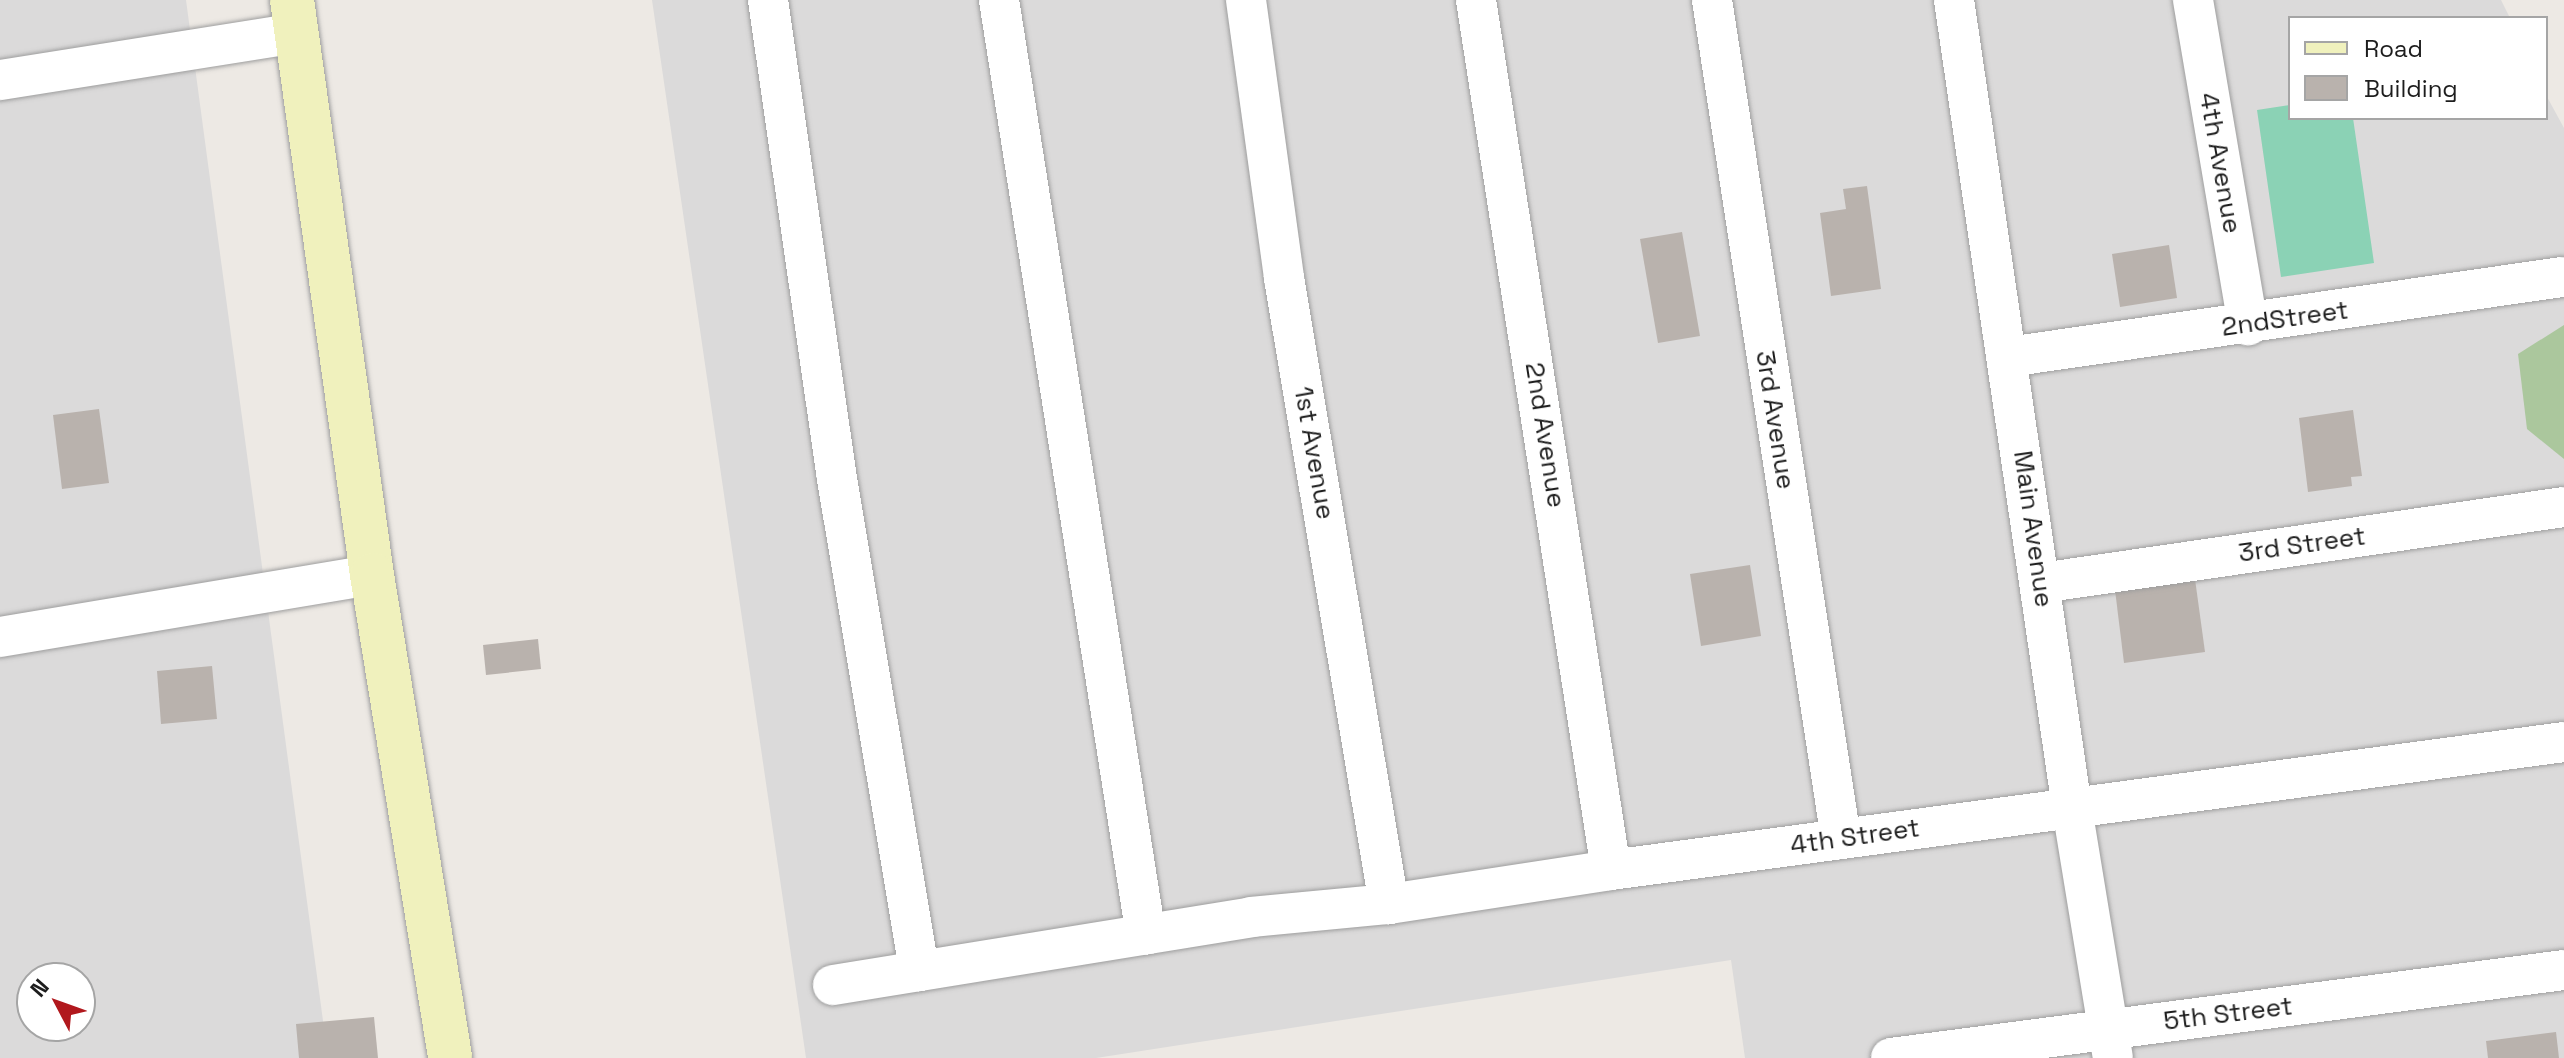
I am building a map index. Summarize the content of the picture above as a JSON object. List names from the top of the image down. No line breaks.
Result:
{"streets":{"street":["4th Avenue","2ndStreet","3rd Avenue","2nd Avenue","1st Avenue","Main Avenue","3rd Street","4th Street","5th Street"]},"crossings":[["4th Avenue","2ndStreet"],["2ndStreet","Main Avenue"],["3rd Avenue","4th Street"],["2nd Avenue","4th Street"],["1st Avenue","4th Street"],["Main Avenue","3rd Street"],["Main Avenue","4th Street"],["Main Avenue","5th Street"]],"legend":["Road","Building"],"north":"top left"}
